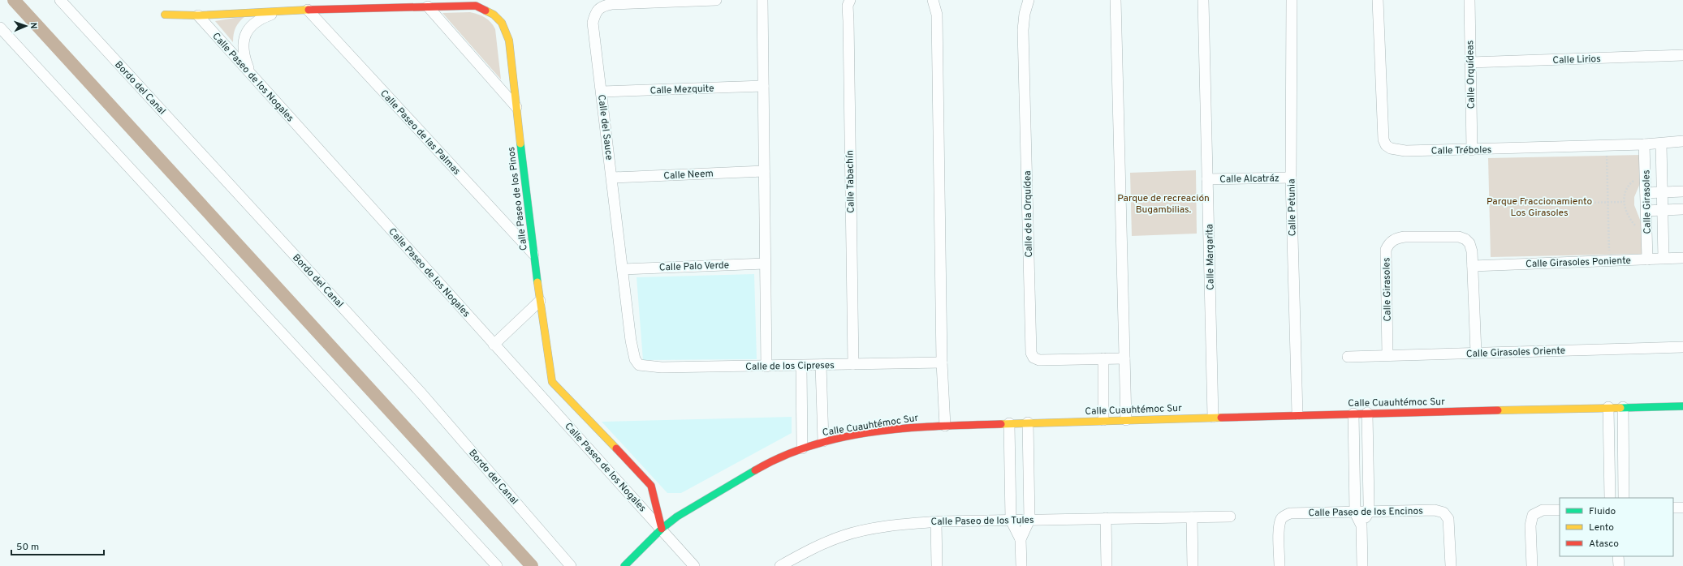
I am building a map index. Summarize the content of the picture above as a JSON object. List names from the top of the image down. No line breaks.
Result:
{"streets":{"street":["Calle Lirios","Calle Orquídeas","Calle Paseo de los Nogales","Bordo del Canal","Calle Mezquite","Calle del Sauce","Calle Paseo de las Palmas","Calle Tréboles","Calle Neem","Calle Alcatráz","Calle Tabachín","Calle Paseo de los Pinos","Calle Girasoles","Calle Petunia","Calle de la Orquídea","Calle Margarita","Calle Girasoles Poniente","Calle Palo Verde","Calle Girasoles Oriente","Calle de los Cipreses","Calle Cuauhtémoc Sur","Calle Paseo de los Encinos","Calle Paseo de los Tules"]},"crossings":[["Calle Lirios","Calle Orquídeas"],["Calle Orquídeas","Calle Tréboles"],["Calle Paseo de los Nogales","Calle Paseo de los Pinos"],["Calle Paseo de los Nogales","Calle Cuauhtémoc Sur"],["Calle Mezquite","Calle del Sauce"],["Calle del Sauce","Calle Neem"],["Calle del Sauce","Calle Palo Verde"],["Calle del Sauce","Calle de los Cipreses"],["Calle Paseo de las Palmas","Calle Paseo de los Pinos"],["Calle Tréboles","Calle Girasoles"],["Calle Alcatráz","Calle Petunia"],["Calle Alcatráz","Calle Margarita"],["Calle Tabachín","Calle de los Cipreses"],["Calle Girasoles","Calle Girasoles Poniente"],["Calle Girasoles","Calle Girasoles Oriente"],["Calle Petunia","Calle Cuauhtémoc Sur"],["Calle Margarita","Calle Cuauhtémoc Sur"]],"parks":["Parque de recreación Bugambilias.","Parque Fraccionamiento Los Girasoles"],"legend":["Fluido","Lento","Atasco"],"scale_bar":"50 m","north":"right"}
